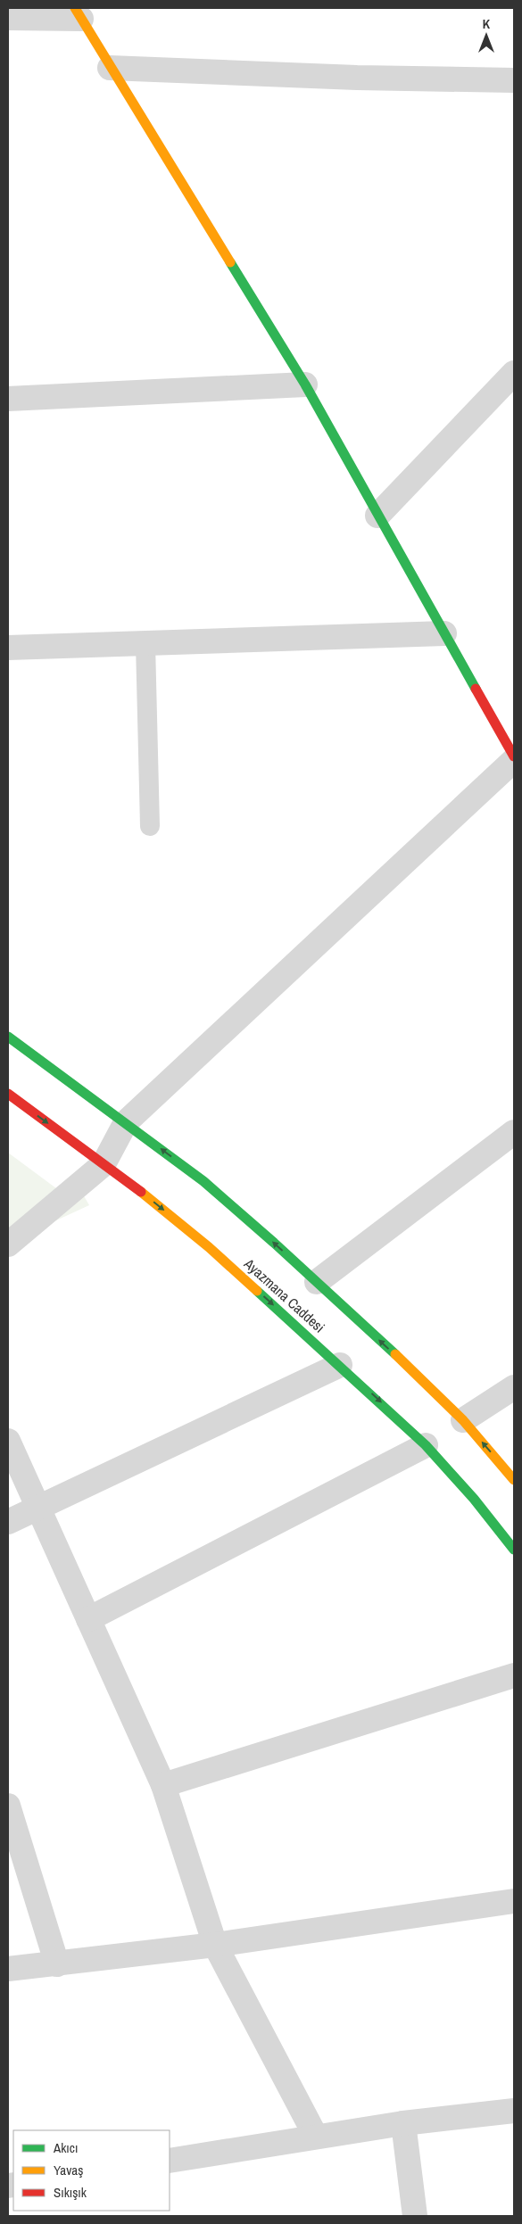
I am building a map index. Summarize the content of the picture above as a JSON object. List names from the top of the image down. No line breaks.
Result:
{"streets":{"main road":["Ayazmana Caddesi"]},"legend":["Akıcı","Yavaş","Sıkışık"],"north":"top"}
